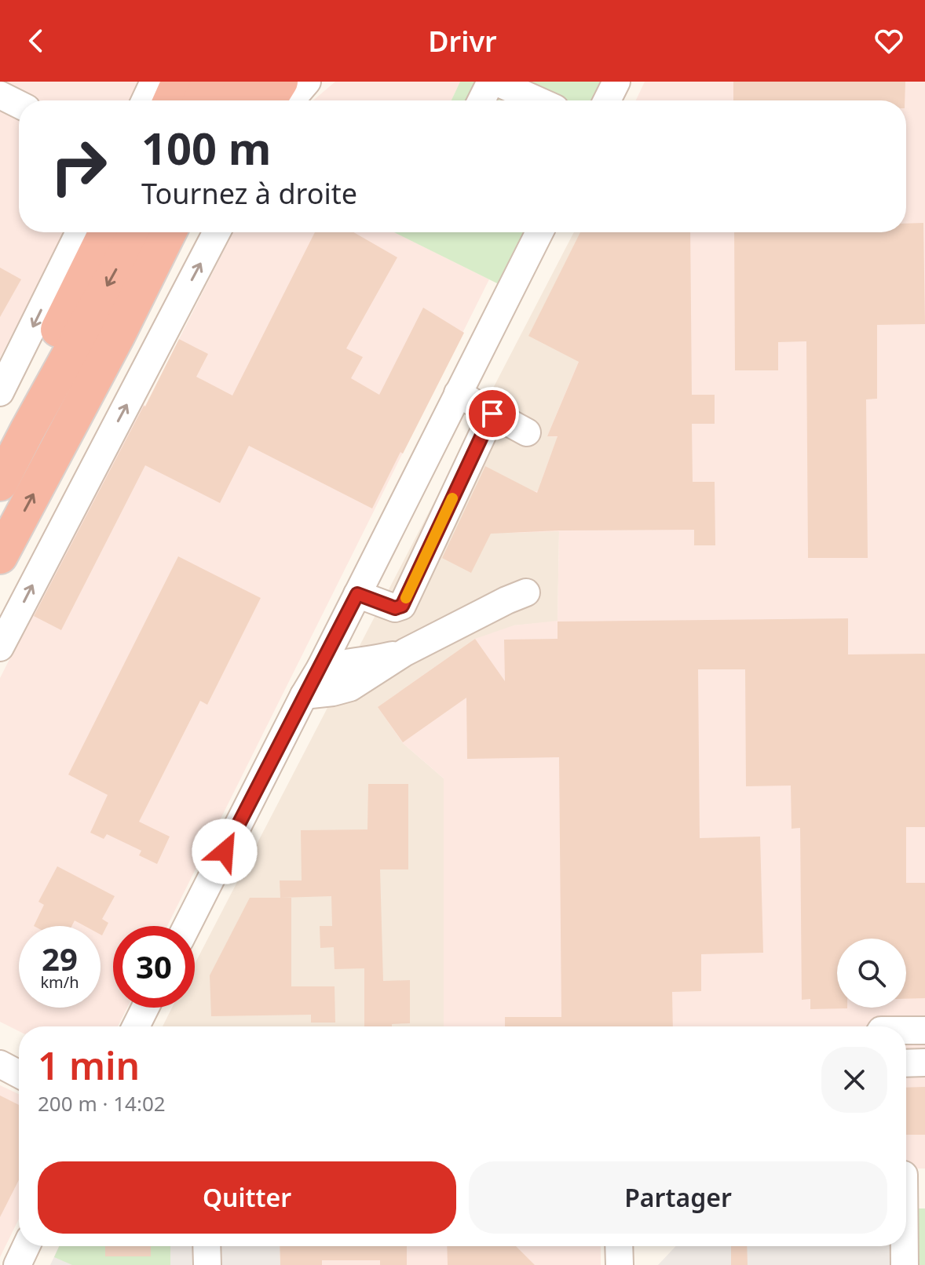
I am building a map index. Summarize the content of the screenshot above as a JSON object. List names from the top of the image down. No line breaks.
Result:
{"page":{"header":"Drivr","turn":["100 m","Tournez à droite"],"speed":"29 km/h","limit":"30","heading":["1 min","200 m · 14:02"],"buttons":["Quitter","Partager"]}}
